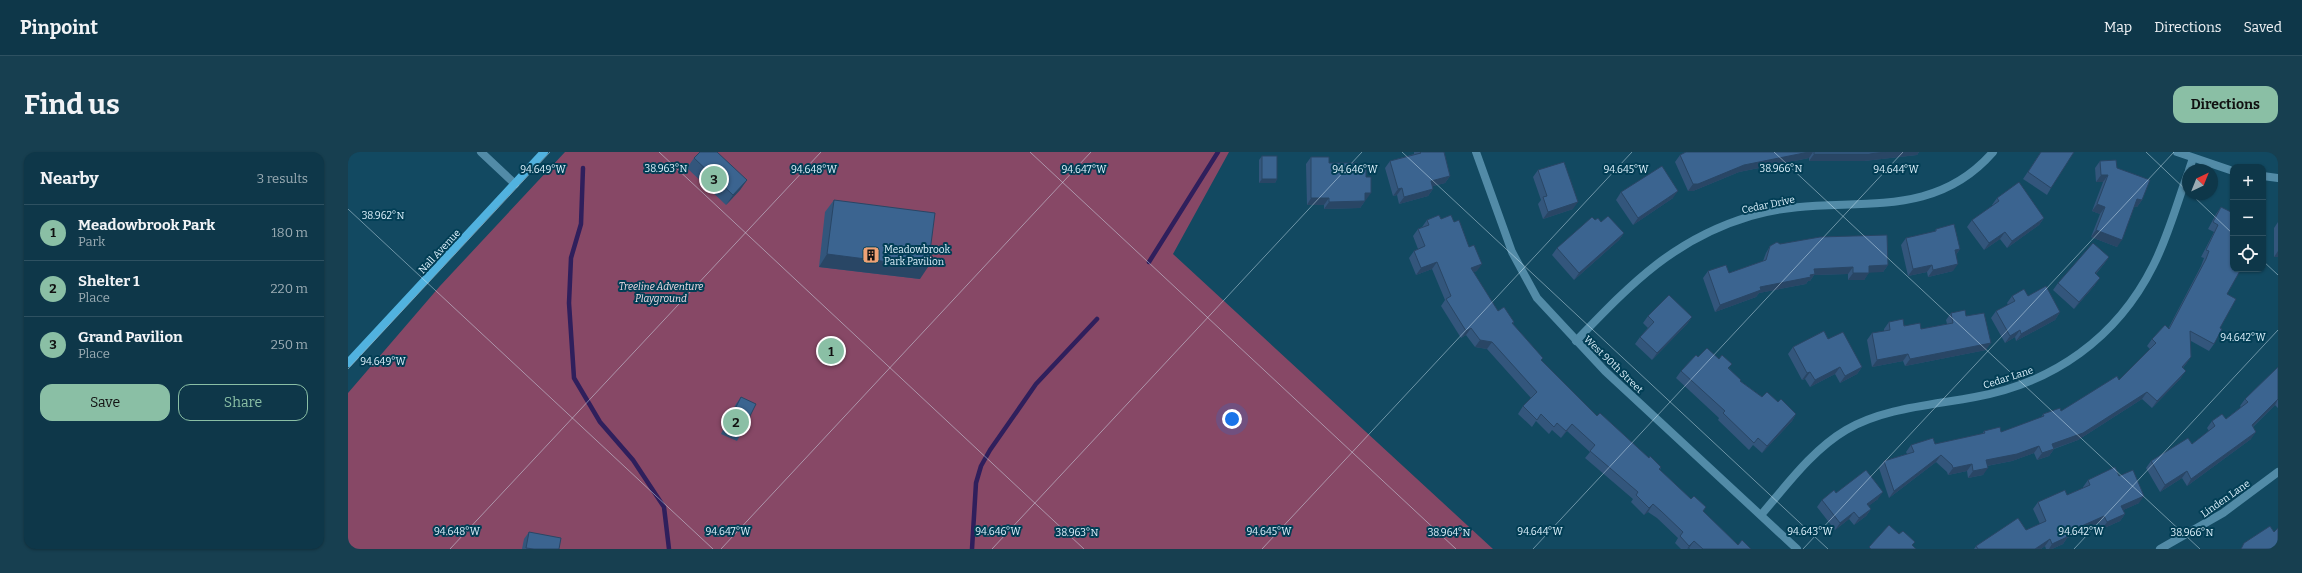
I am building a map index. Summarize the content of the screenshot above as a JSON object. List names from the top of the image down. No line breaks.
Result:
{"streets":{"main road":["Nall Avenue"],"street":["Cedar Drive","West 90th Street","Cedar Lane","Linden Lane"]},"crossings":[["Cedar Drive","West 90th Street"],["West 90th Street","Cedar Lane"]],"parks":["Treeline Adventure Playground"],"places":{"building":["Meadowbrook Park Pavilion"]},"north":"top right","page":{"header":"Pinpoint","nav":["Map","Directions","Saved"],"buttons":["Directions",["Save","Share"]],"title":"Find us","heading":["Nearby","3 results"],"map_buttons":["+","−"],"pins":["3","1","2"],"list":[{"mark":"1","name":"Meadowbrook Park","note":"Park","value":"180 m"},{"mark":"2","name":"Shelter 1","note":"Place","value":"220 m"},{"mark":"3","name":"Grand Pavilion","note":"Place","value":"250 m"}]},"coordinates":["38.963°N","38.966°N","94.649°W","94.646°W","94.644°W","94.648°W","94.647°W","94.645°W","38.962°N","94.642°W","94.643°W","38.964°N"]}
